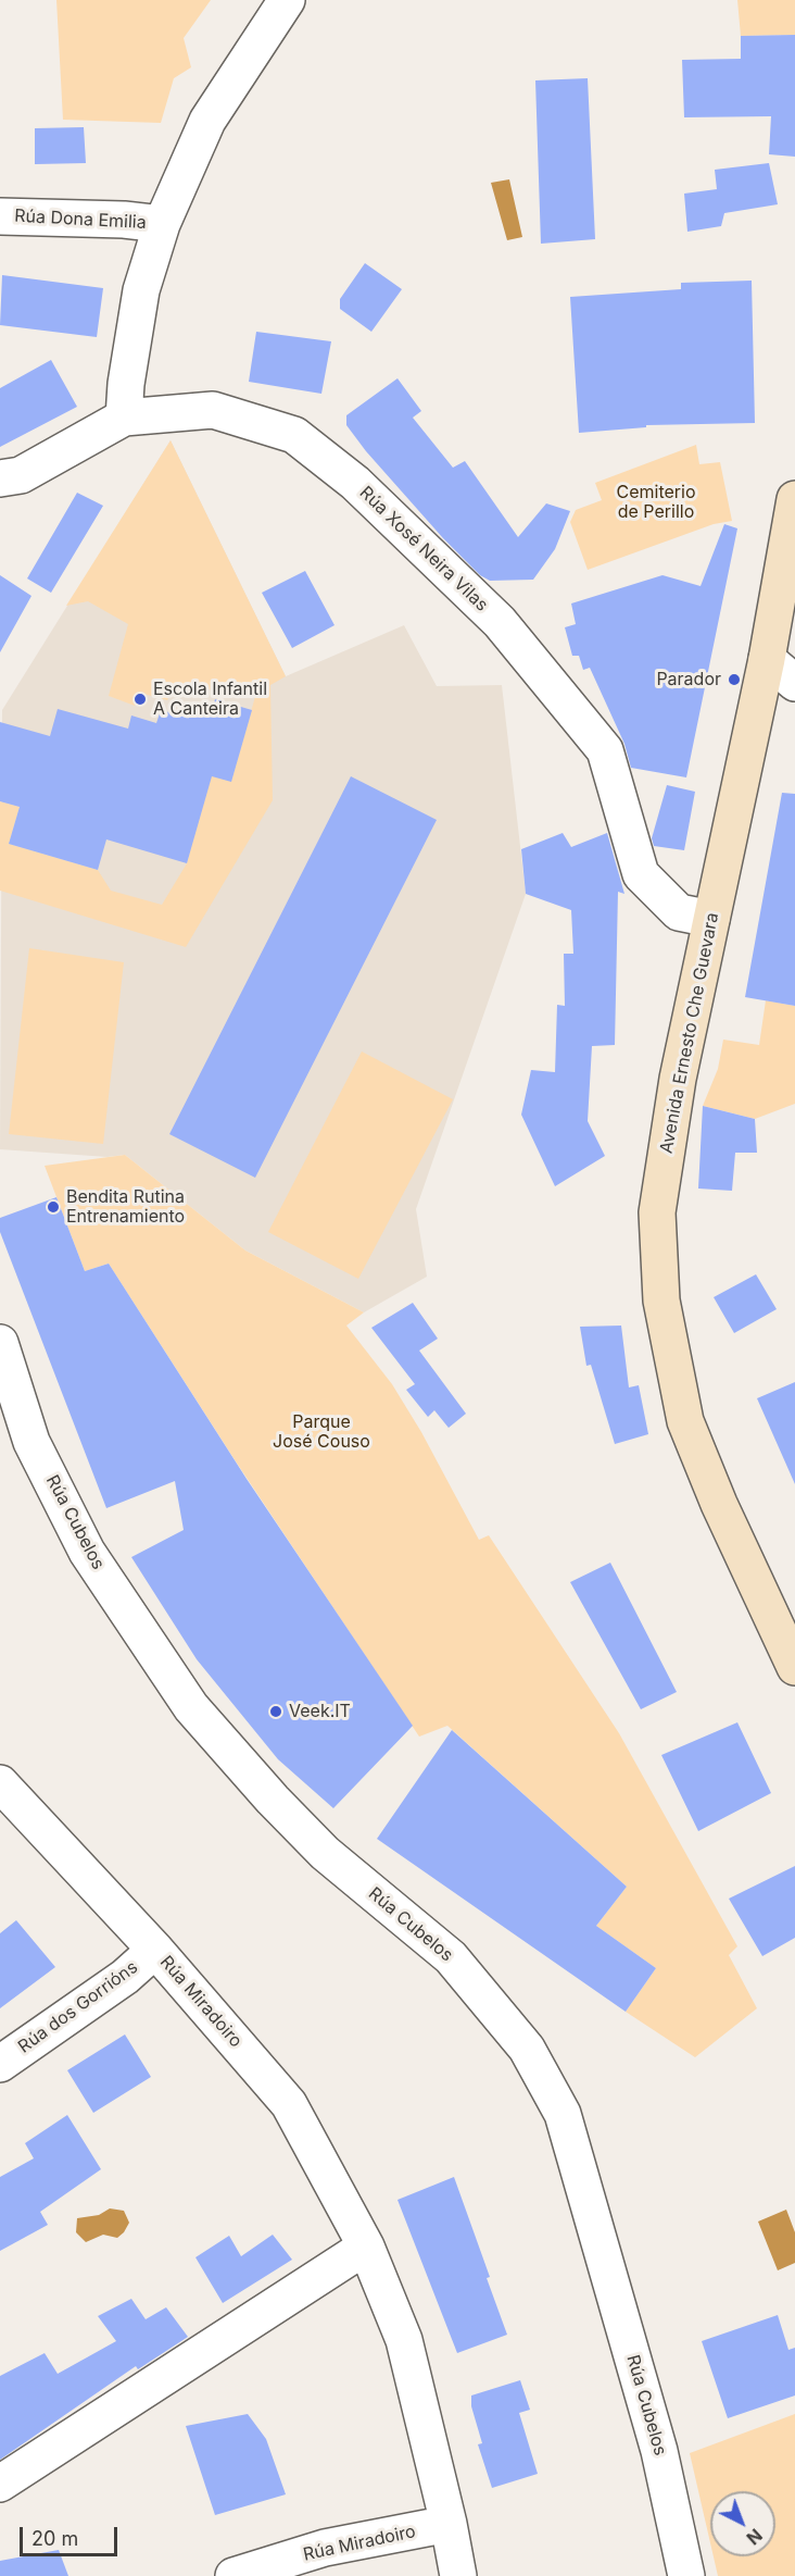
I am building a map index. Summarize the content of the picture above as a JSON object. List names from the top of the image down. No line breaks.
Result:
{"streets":{"main road":["Avenida Ernesto Che Guevara"],"street":["Rúa Dona Emilia","Rúa Xosé Neira Vilas","Rúa Cubelos","Rúa Miradoiro","Rúa dos Gorrións"]},"crossings":[["Rúa Xosé Neira Vilas","Avenida Ernesto Che Guevara"],["Rúa Miradoiro","Rúa dos Gorrións"]],"parks":["Cemiterio de Perillo","Parque José Couso"],"places":["Parador","Escola Infantil A Canteira","Bendita Rutina Entrenamiento","Veek.IT"],"scale_bar":"20 m","north":"bottom right"}
